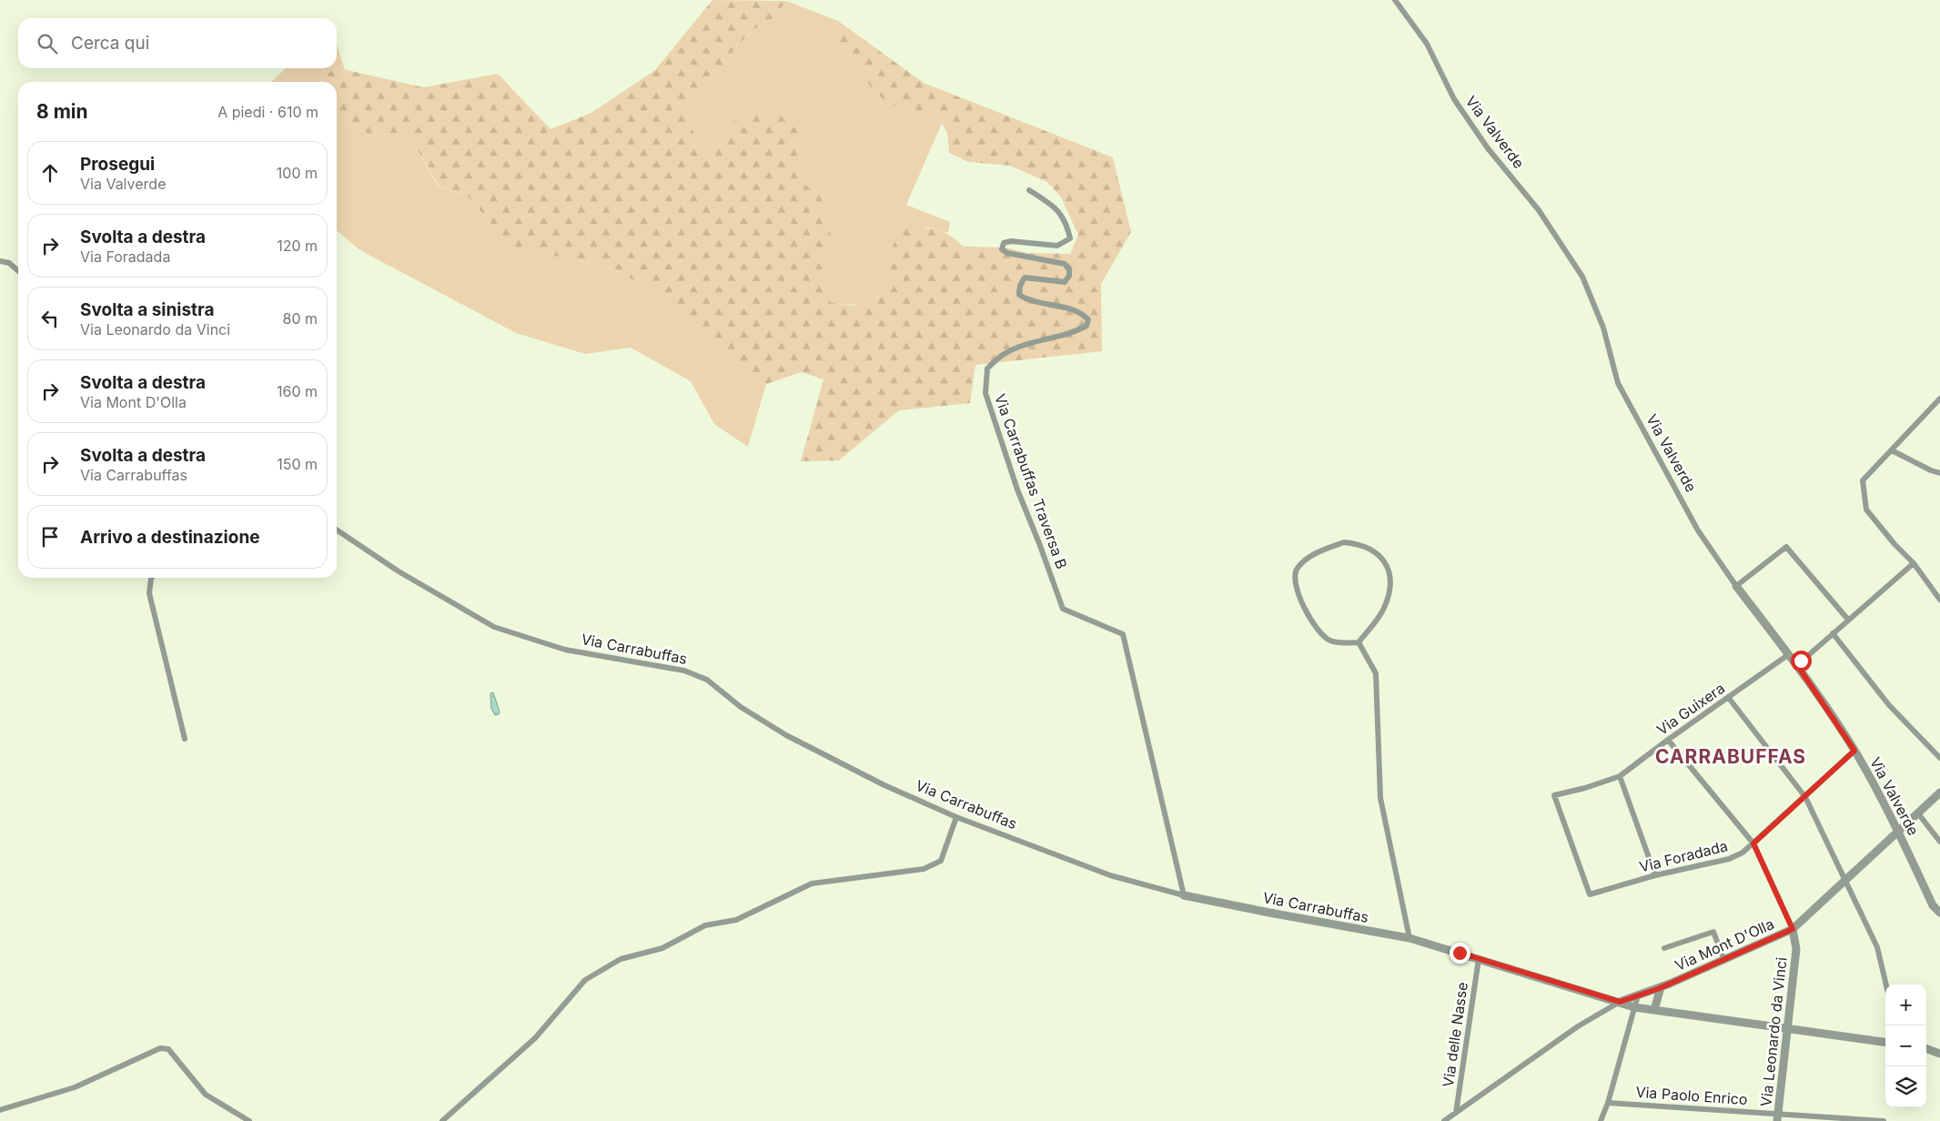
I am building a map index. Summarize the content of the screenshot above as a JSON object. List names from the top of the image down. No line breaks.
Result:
{"streets":{"street":["Via Valverde","Via Carrabuffas Traversa B","Via Carrabuffas","Via Guixera","Via Foradada","Via Mont D'Olla","Via Leonardo da Vinci","Via delle Nasse","Via Paolo Enrico"]},"crossings":[["Via Valverde","Via Guixera"],["Via Valverde","Via Foradada"],["Via Valverde","Via Mont D'Olla"],["Via Carrabuffas Traversa B","Via Carrabuffas"],["Via Carrabuffas","Via Mont D'Olla"],["Via Carrabuffas","Via delle Nasse"],["Via Guixera","Via Foradada"],["Via Guixera","Via Leonardo da Vinci"],["Via Foradada","Via Leonardo da Vinci"],["Via Mont D'Olla","Via Leonardo da Vinci"],["Via Leonardo da Vinci","Via Paolo Enrico"]],"districts":["CARRABUFFAS"],"page":{"search":"Cerca qui","heading":["8 min","A piedi · 610 m"],"list":[["Prosegui","Via Valverde","100 m"],["Svolta a destra","Via Foradada","120 m"],["Svolta a sinistra","Via Leonardo da Vinci","80 m"],["Svolta a destra","Via Mont D'Olla","160 m"],["Svolta a destra","Via Carrabuffas","150 m"],"Arrivo a destinazione"],"map_buttons":["+","−"]}}
